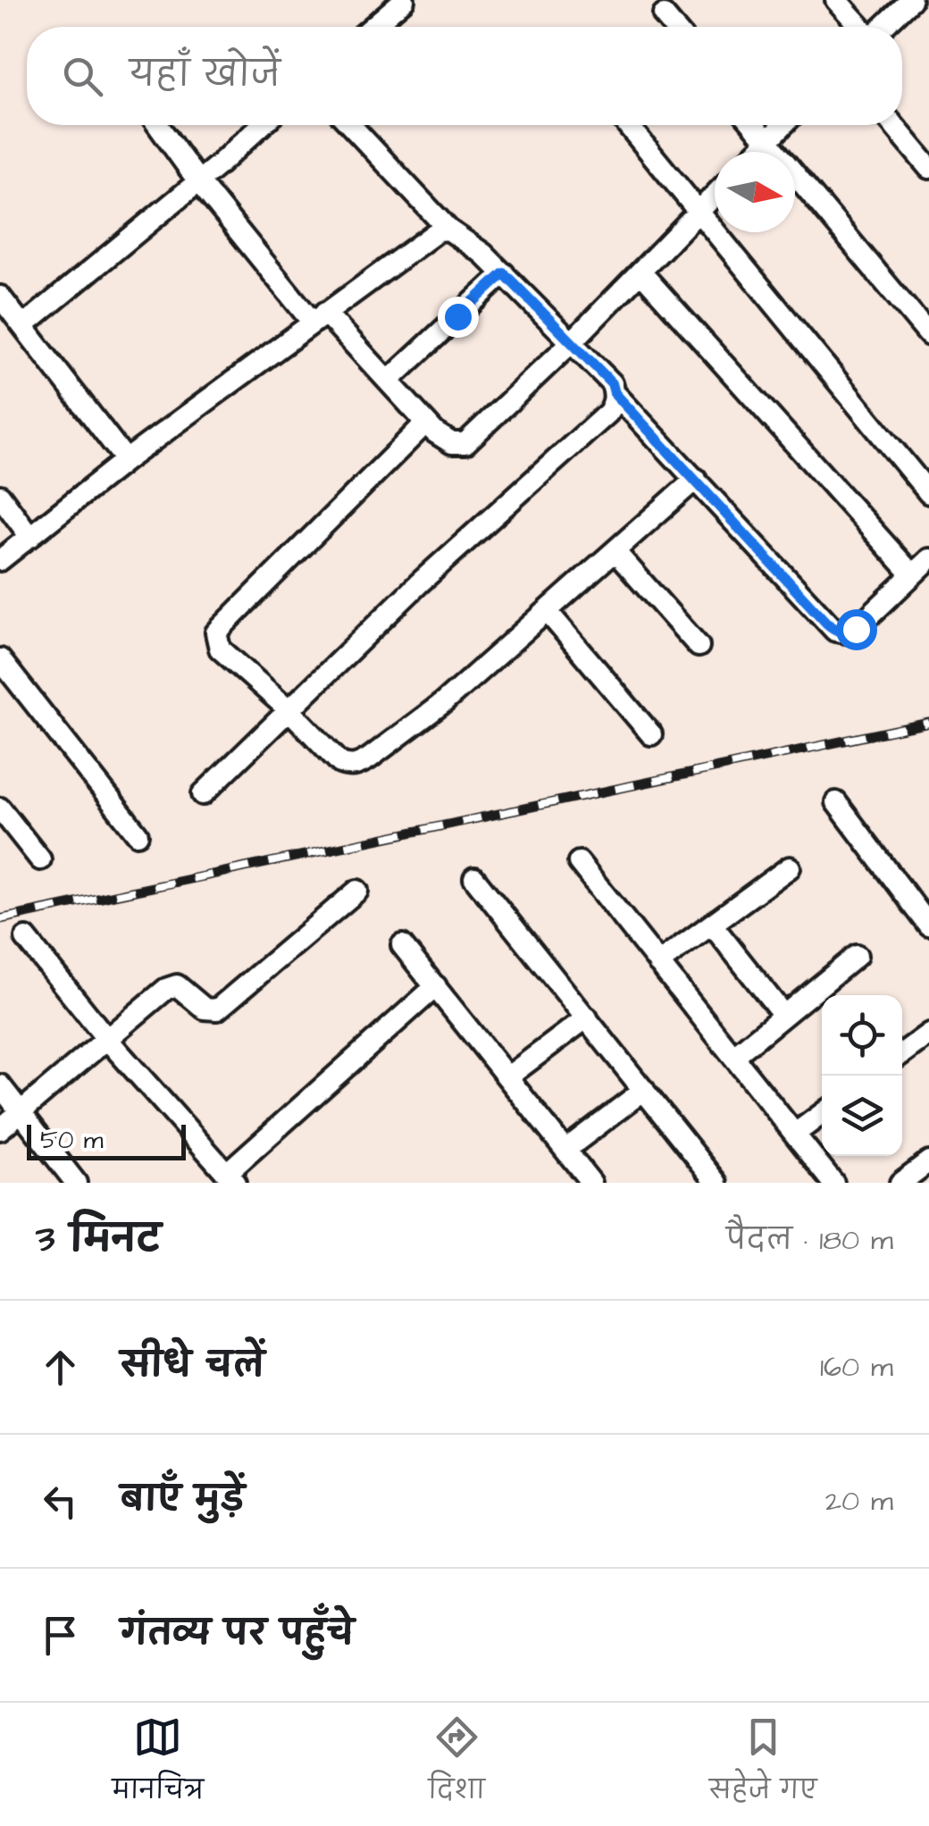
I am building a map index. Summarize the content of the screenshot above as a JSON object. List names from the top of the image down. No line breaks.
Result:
{"scale_bar":"50 m","north":"right","page":{"search":"यहाँ खोजें","scale":"50 m","heading":["3 मिनट","पैदल · 180 m"],"list":[["सीधे चलें","160 m"],["बाएँ मुड़ें","20 m"],"गंतव्य पर पहुँचे"],"nav":["मानचित्र","दिशा","सहेजे गए"]}}
